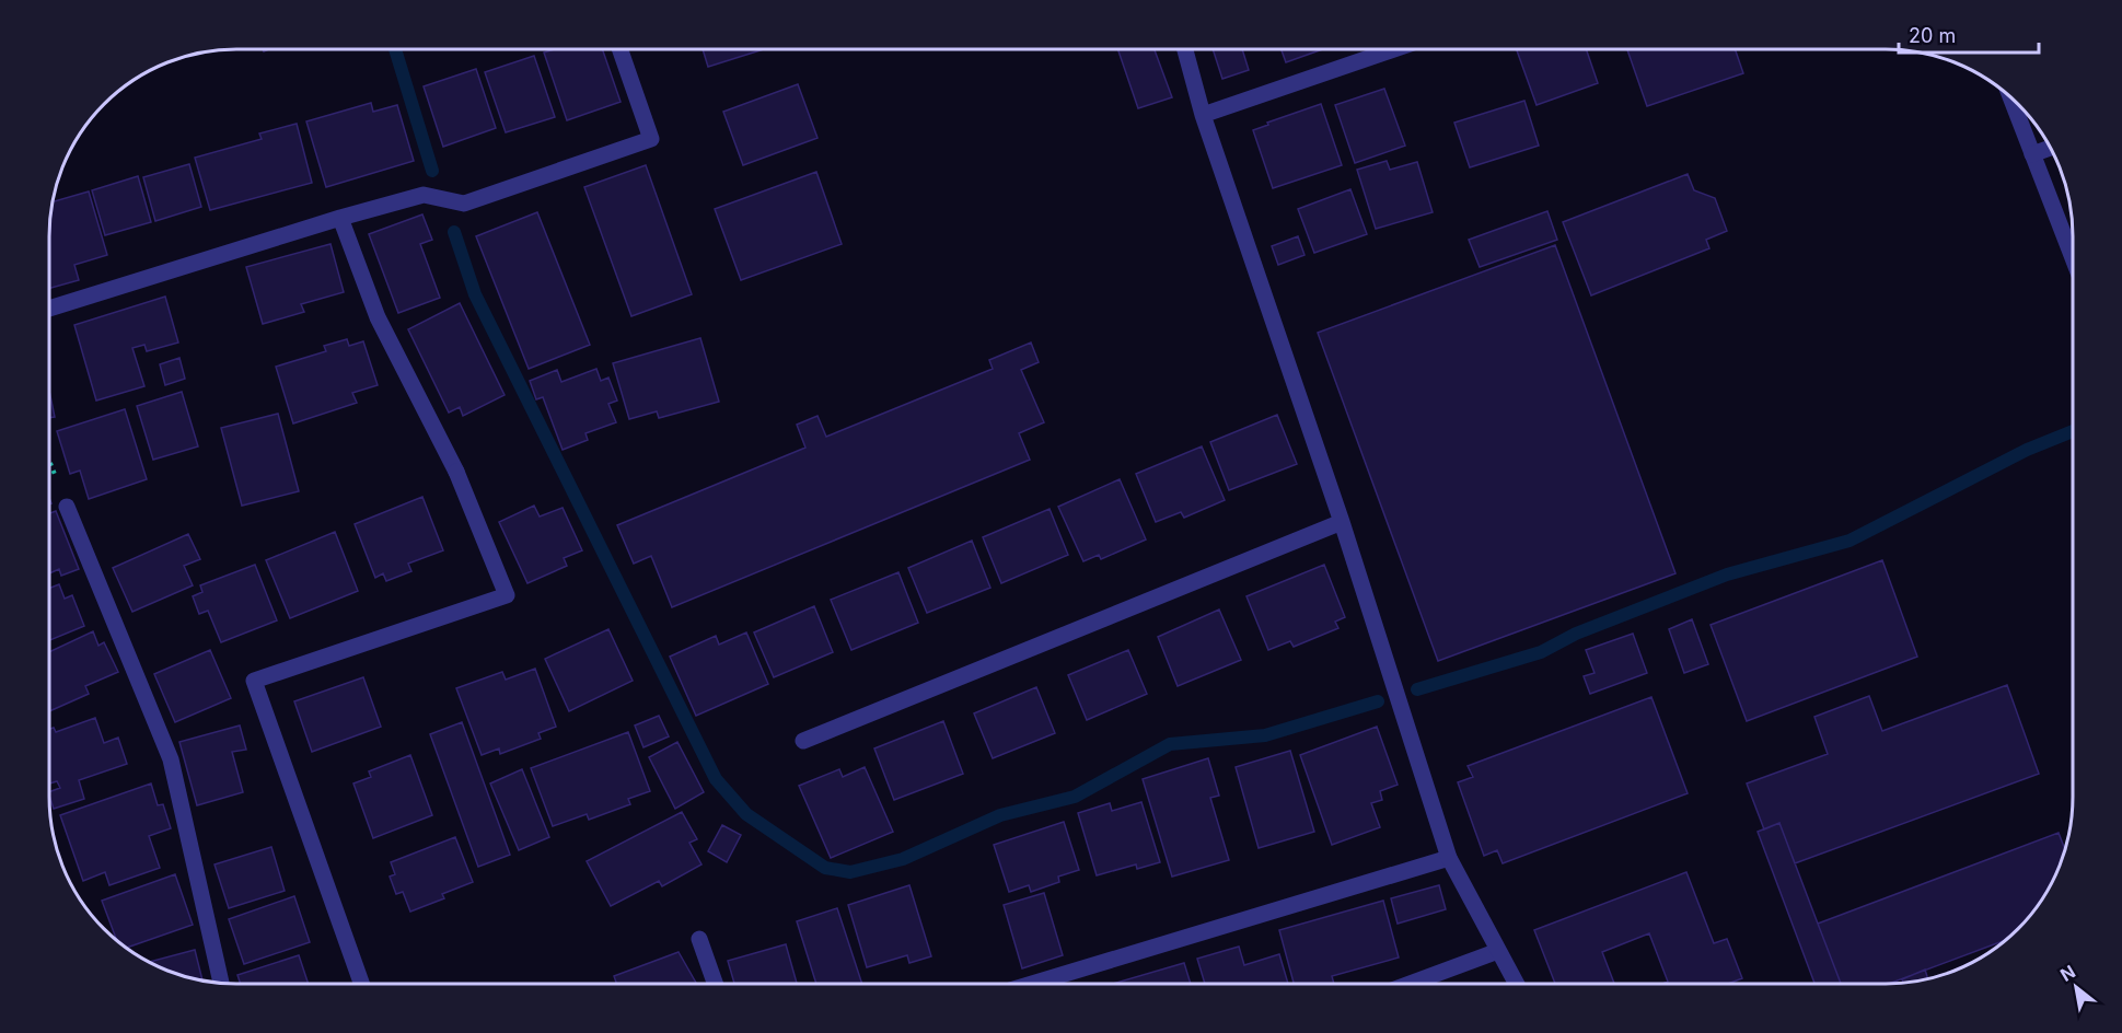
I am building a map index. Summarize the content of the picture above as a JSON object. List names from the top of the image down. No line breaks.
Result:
{"scale_bar":"20 m","north":"top left"}
